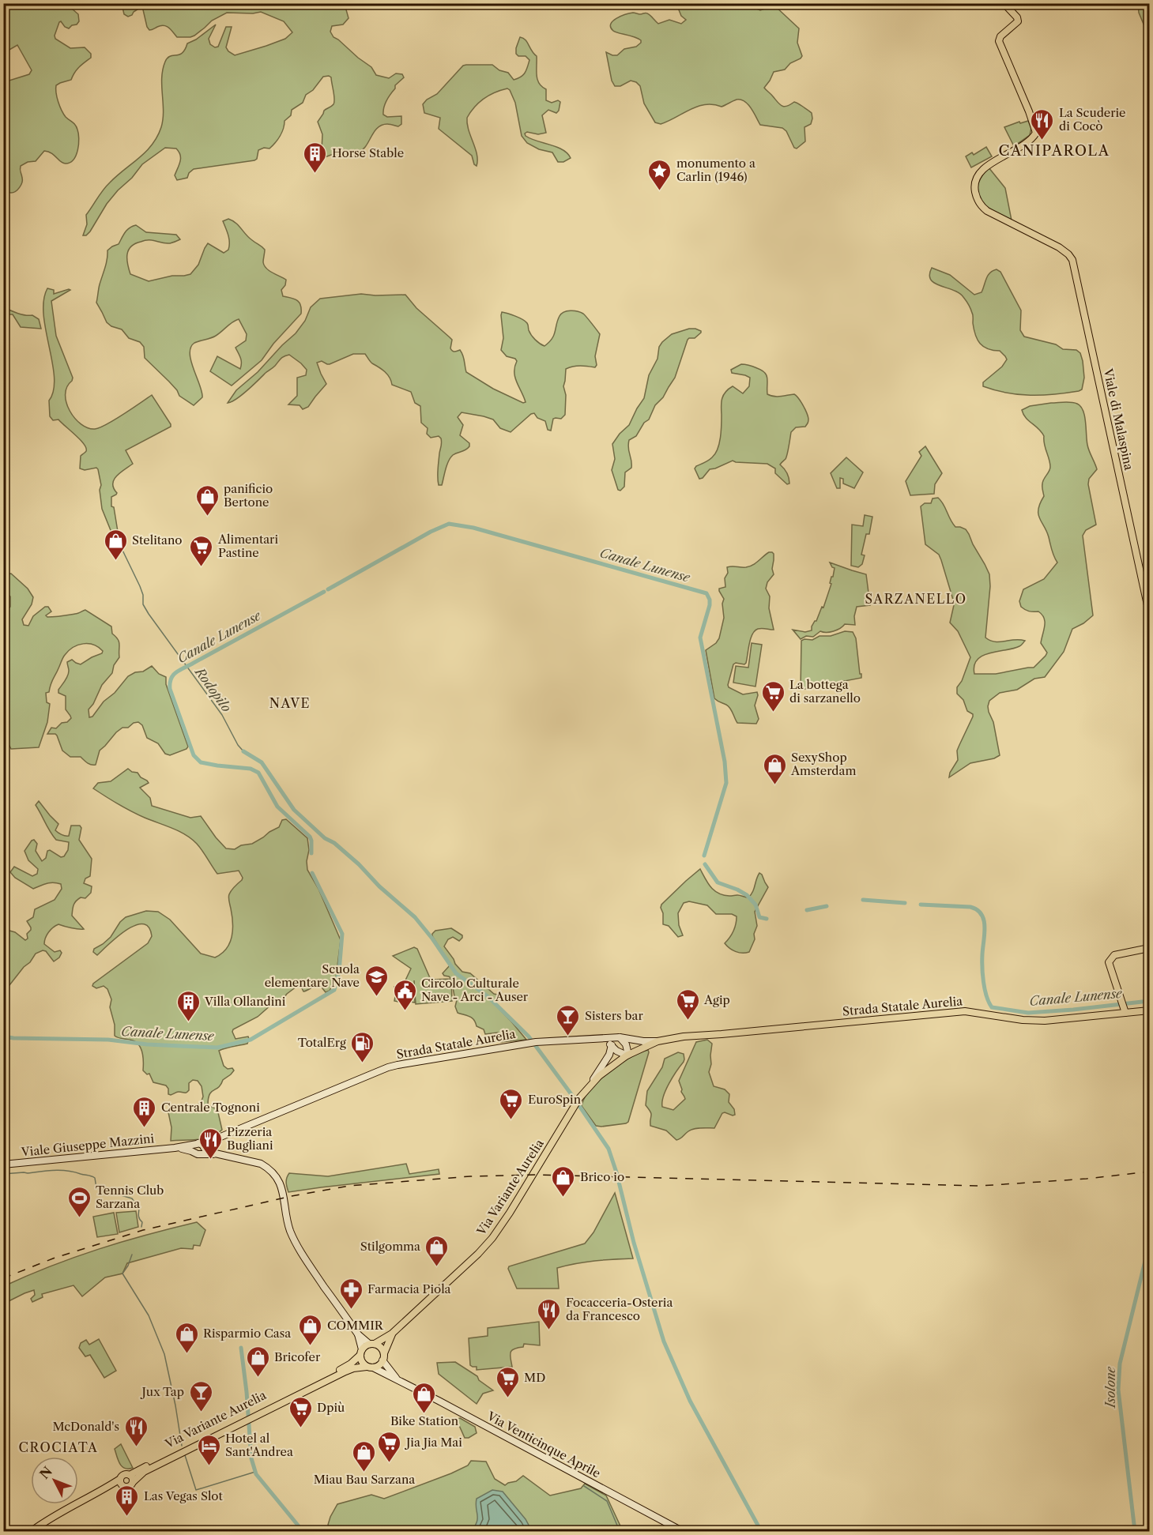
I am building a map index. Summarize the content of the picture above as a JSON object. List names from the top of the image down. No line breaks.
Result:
{"streets":{"main road":["Viale di Malaspina","Strada Statale Aurelia","Viale Giuseppe Mazzini","Via Variante Aurelia","Via Venticinque Aprile"]},"crossings":[["Strada Statale Aurelia","Viale Giuseppe Mazzini"],["Strada Statale Aurelia","Via Variante Aurelia"],["Via Variante Aurelia","Via Venticinque Aprile"]],"districts":["CANIPAROLA","SARZANELLO","NAVE","CROCIATA"],"water":["Canale Lunense","Rodopilo","Isolone"],"places":{"restaurant":["La Scuderie di Cocò","Pizzeria Bugliani","Focacceria-Osteria da Francesco","McDonald's"],"building":["Horse Stable","Villa Ollandini","Centrale Tognoni","Las Vegas Slot"],"place":["monumento a Carlin (1946)"],"shop":["panificio Bertone","Stelitano","SexyShop Amsterdam","Brico io","Stilgomma","COMMIR","Risparmio Casa","Bricofer","Bike Station","Miau Bau Sarzana"],"supermarket":["Alimentari Pastine","La bottega di sarzanello","Agip","EuroSpin","MD","Dpiù","Jia Jia Mai"],"school or university":["Scuola elementare Nave"],"public building":["Circolo Culturale Nave - Arci - Auser"],"bar":["Sisters bar","Jux Tap"],"fuel station":["TotalErg"],"sports":["Tennis Club Sarzana"],"pharmacy":["Farmacia Piola"],"hotel":["Hotel al Sant'Andrea"]},"north":"top left"}
